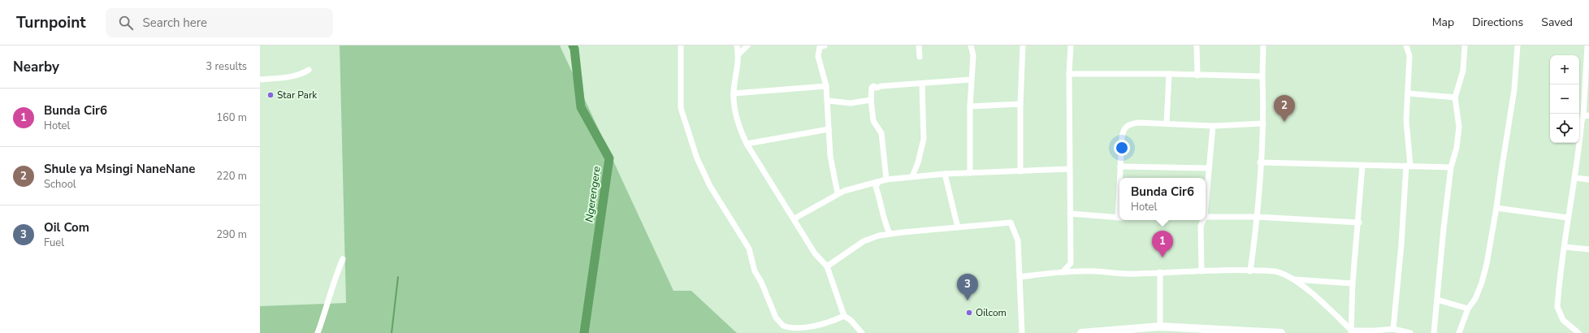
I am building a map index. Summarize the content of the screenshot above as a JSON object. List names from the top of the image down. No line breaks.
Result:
{"water":["Ngerengere"],"places":["Star Park","Oilcom"],"page":{"header":"Turnpoint","search":"Search here","nav":["Map","Directions","Saved"],"heading":["Nearby","3 results"],"map_buttons":["+","−"],"list":[{"mark":"1","name":"Bunda Cir6","note":"Hotel","value":"160 m"},{"mark":"2","name":"Shule ya Msingi NaneNane","note":"School","value":"220 m"},{"mark":"3","name":"Oil Com","note":"Fuel","value":"290 m"}],"pins":["2","1","3"],"popup":["Bunda Cir6","Hotel"]}}
